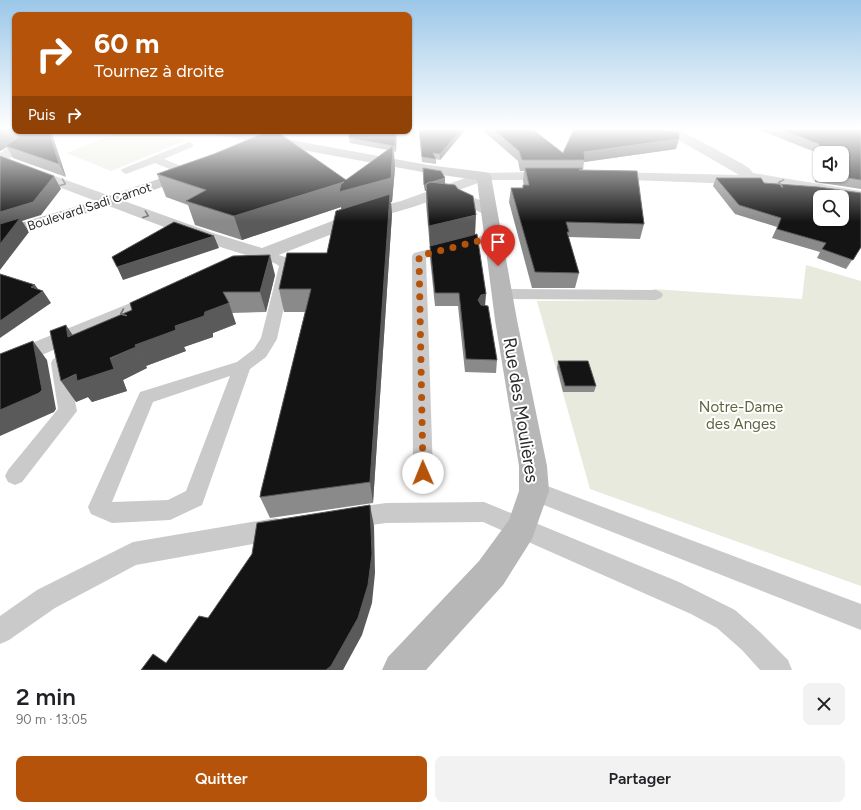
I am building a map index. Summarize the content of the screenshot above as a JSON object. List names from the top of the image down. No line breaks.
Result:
{"streets":{"street":["Boulevard Sadi Carnot","Rue des Moulières"]},"parks":["Notre-Dame des Anges"],"page":{"turn":["60 m","Tournez à droite"],"then":"Puis","heading":["2 min","90 m · 13:05"],"buttons":["Quitter","Partager"]}}
